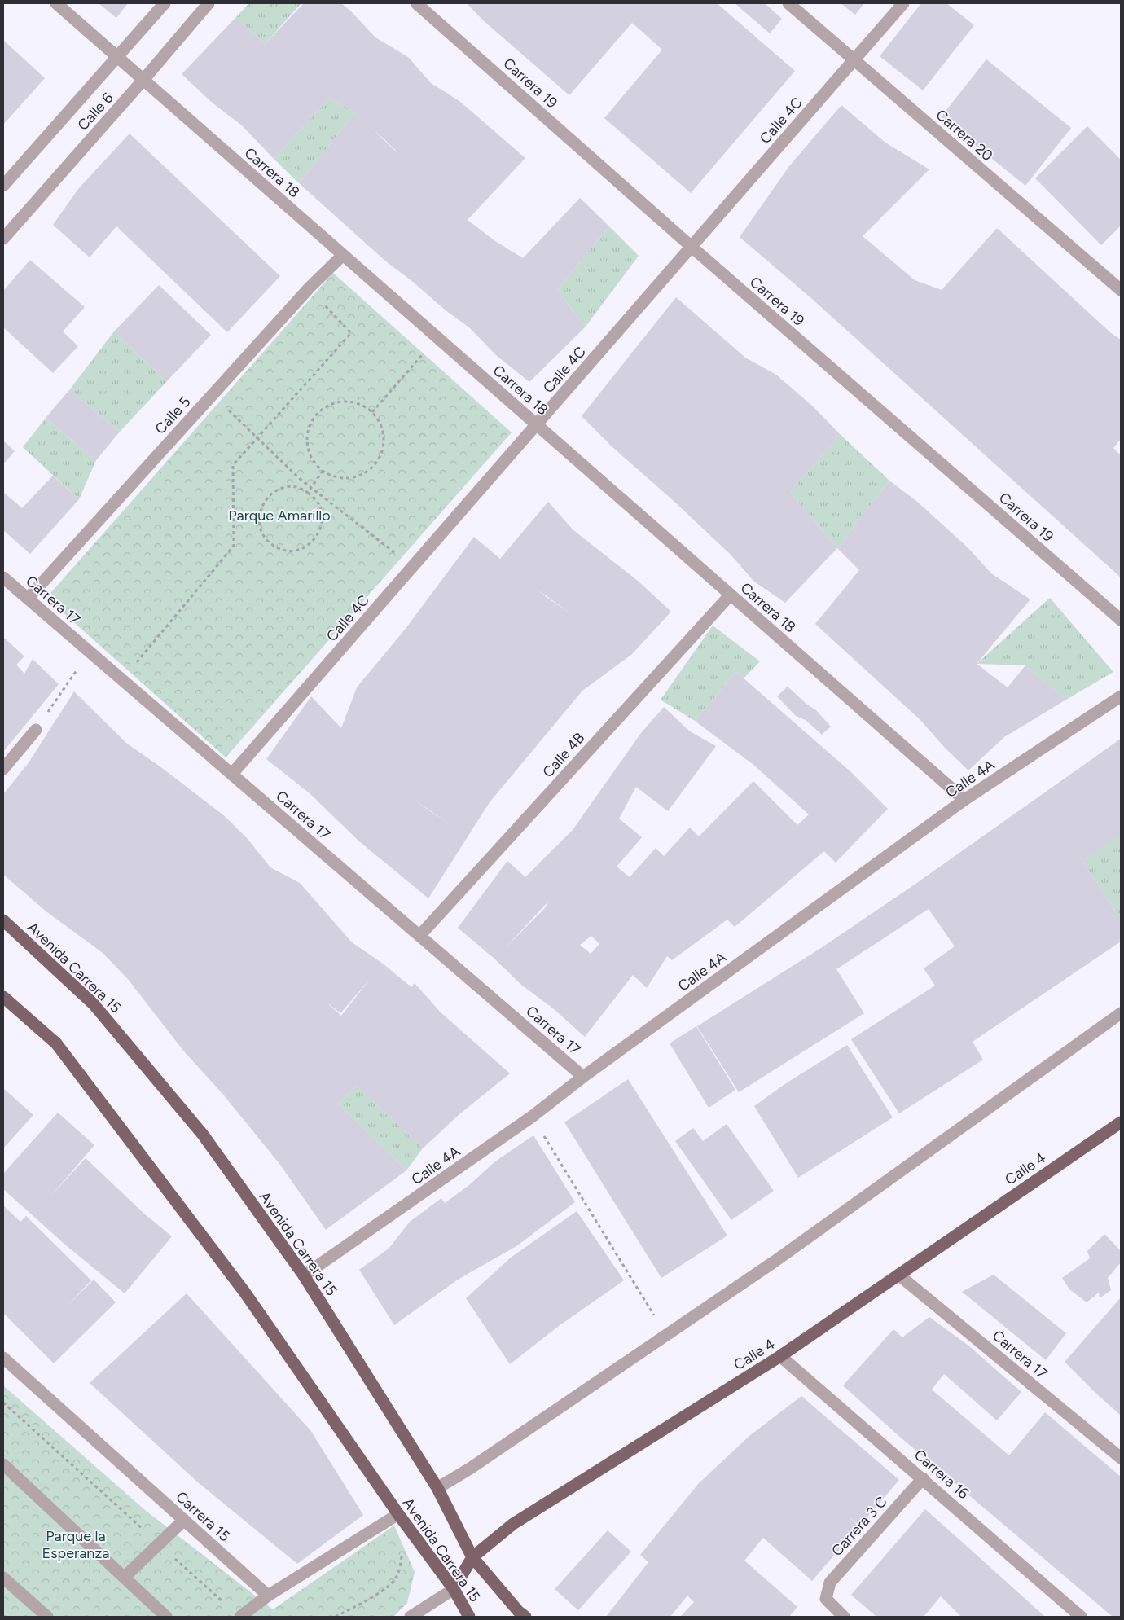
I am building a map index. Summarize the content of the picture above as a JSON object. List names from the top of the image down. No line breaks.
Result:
{"streets":{"main road":["Avenida Carrera 15","Calle 4"],"street":["Carrera 19","Calle 6","Calle 4C","Carrera 20","Carrera 18","Calle 5","Carrera 17","Calle 4B","Calle 4A","Carrera 16","Carrera 15","Carrera 3 C"]},"crossings":[["Carrera 19","Calle 4C"],["Calle 6","Carrera 18"],["Calle 4C","Carrera 20"],["Calle 4C","Carrera 18"],["Calle 4C","Carrera 17"],["Carrera 18","Calle 5"],["Carrera 18","Calle 4B"],["Carrera 18","Calle 4A"],["Calle 5","Carrera 17"],["Carrera 17","Calle 4B"],["Carrera 17","Calle 4A"],["Carrera 17","Calle 4"],["Calle 4A","Avenida Carrera 15"],["Avenida Carrera 15","Calle 4"],["Calle 4","Carrera 16"],["Carrera 16","Carrera 3 C"]],"parks":["Parque Amarillo","Parque la Esperanza"]}
